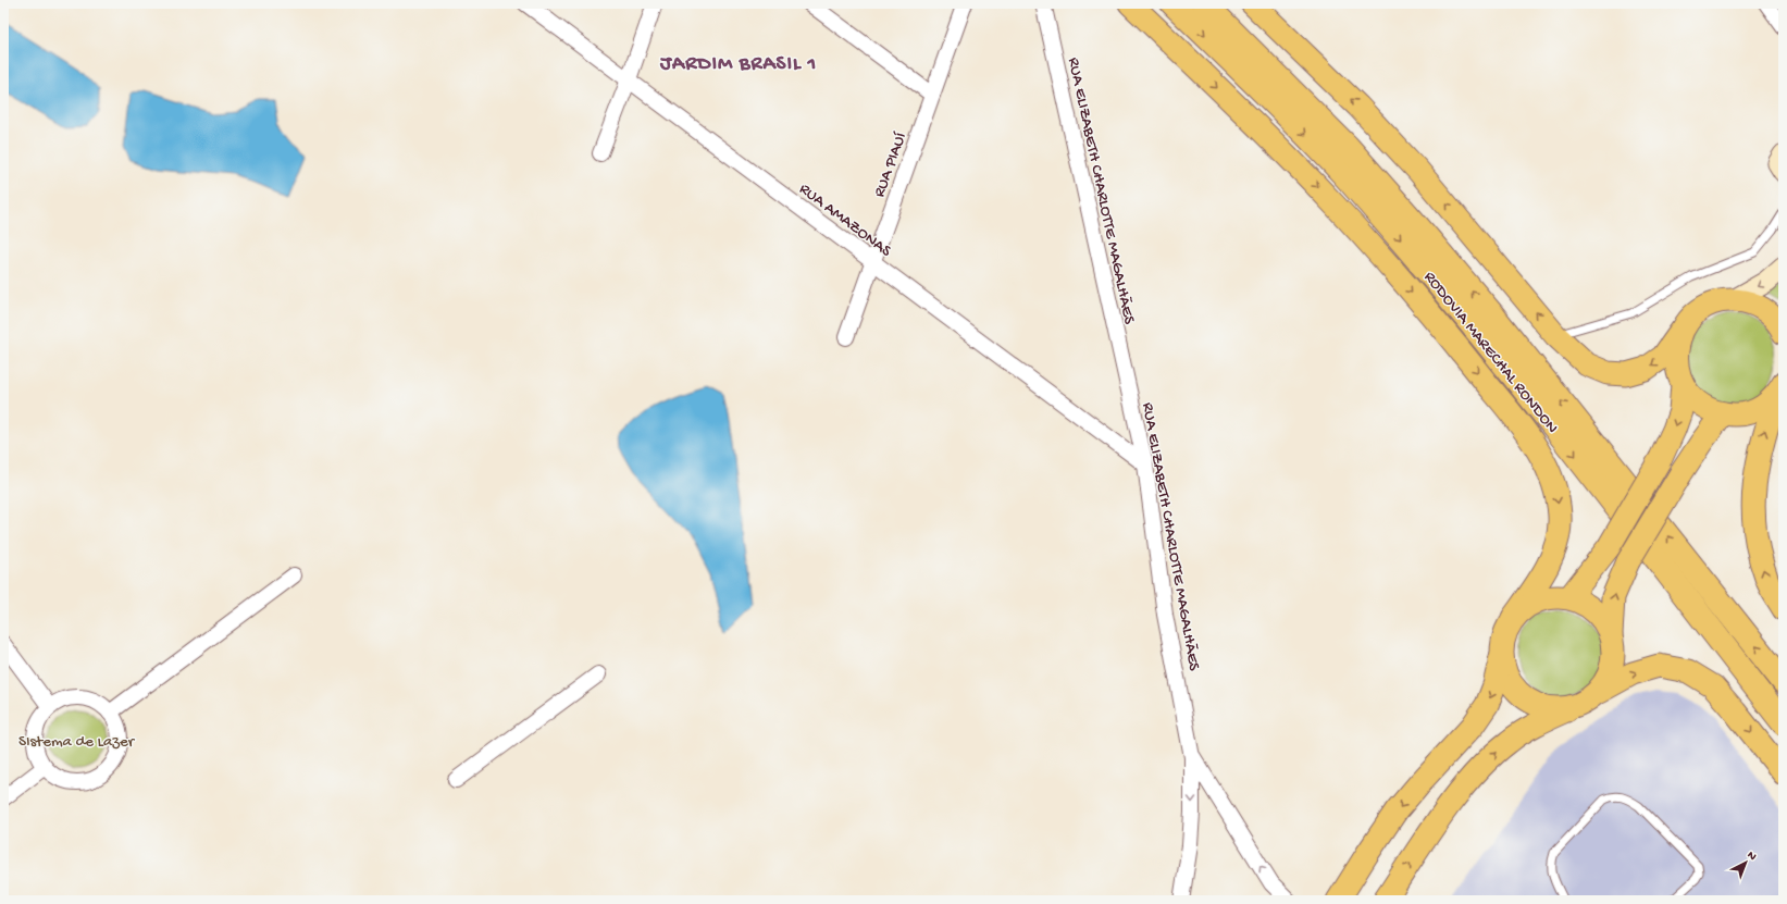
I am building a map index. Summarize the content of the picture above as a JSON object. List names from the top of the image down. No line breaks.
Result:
{"streets":{"highway":["RODOVIA MARECHAL RONDON"],"street":["RUA PIAUÍ","RUA ELIZABETH CHARLOTTE MAGALHÃES","RUA AMAZONAS"]},"crossings":[["RUA PIAUÍ","RUA AMAZONAS"],["RUA ELIZABETH CHARLOTTE MAGALHÃES","RUA AMAZONAS"]],"districts":["JARDIM BRASIL 1"],"parks":["SIstema de Lazer"],"north":"top right"}
